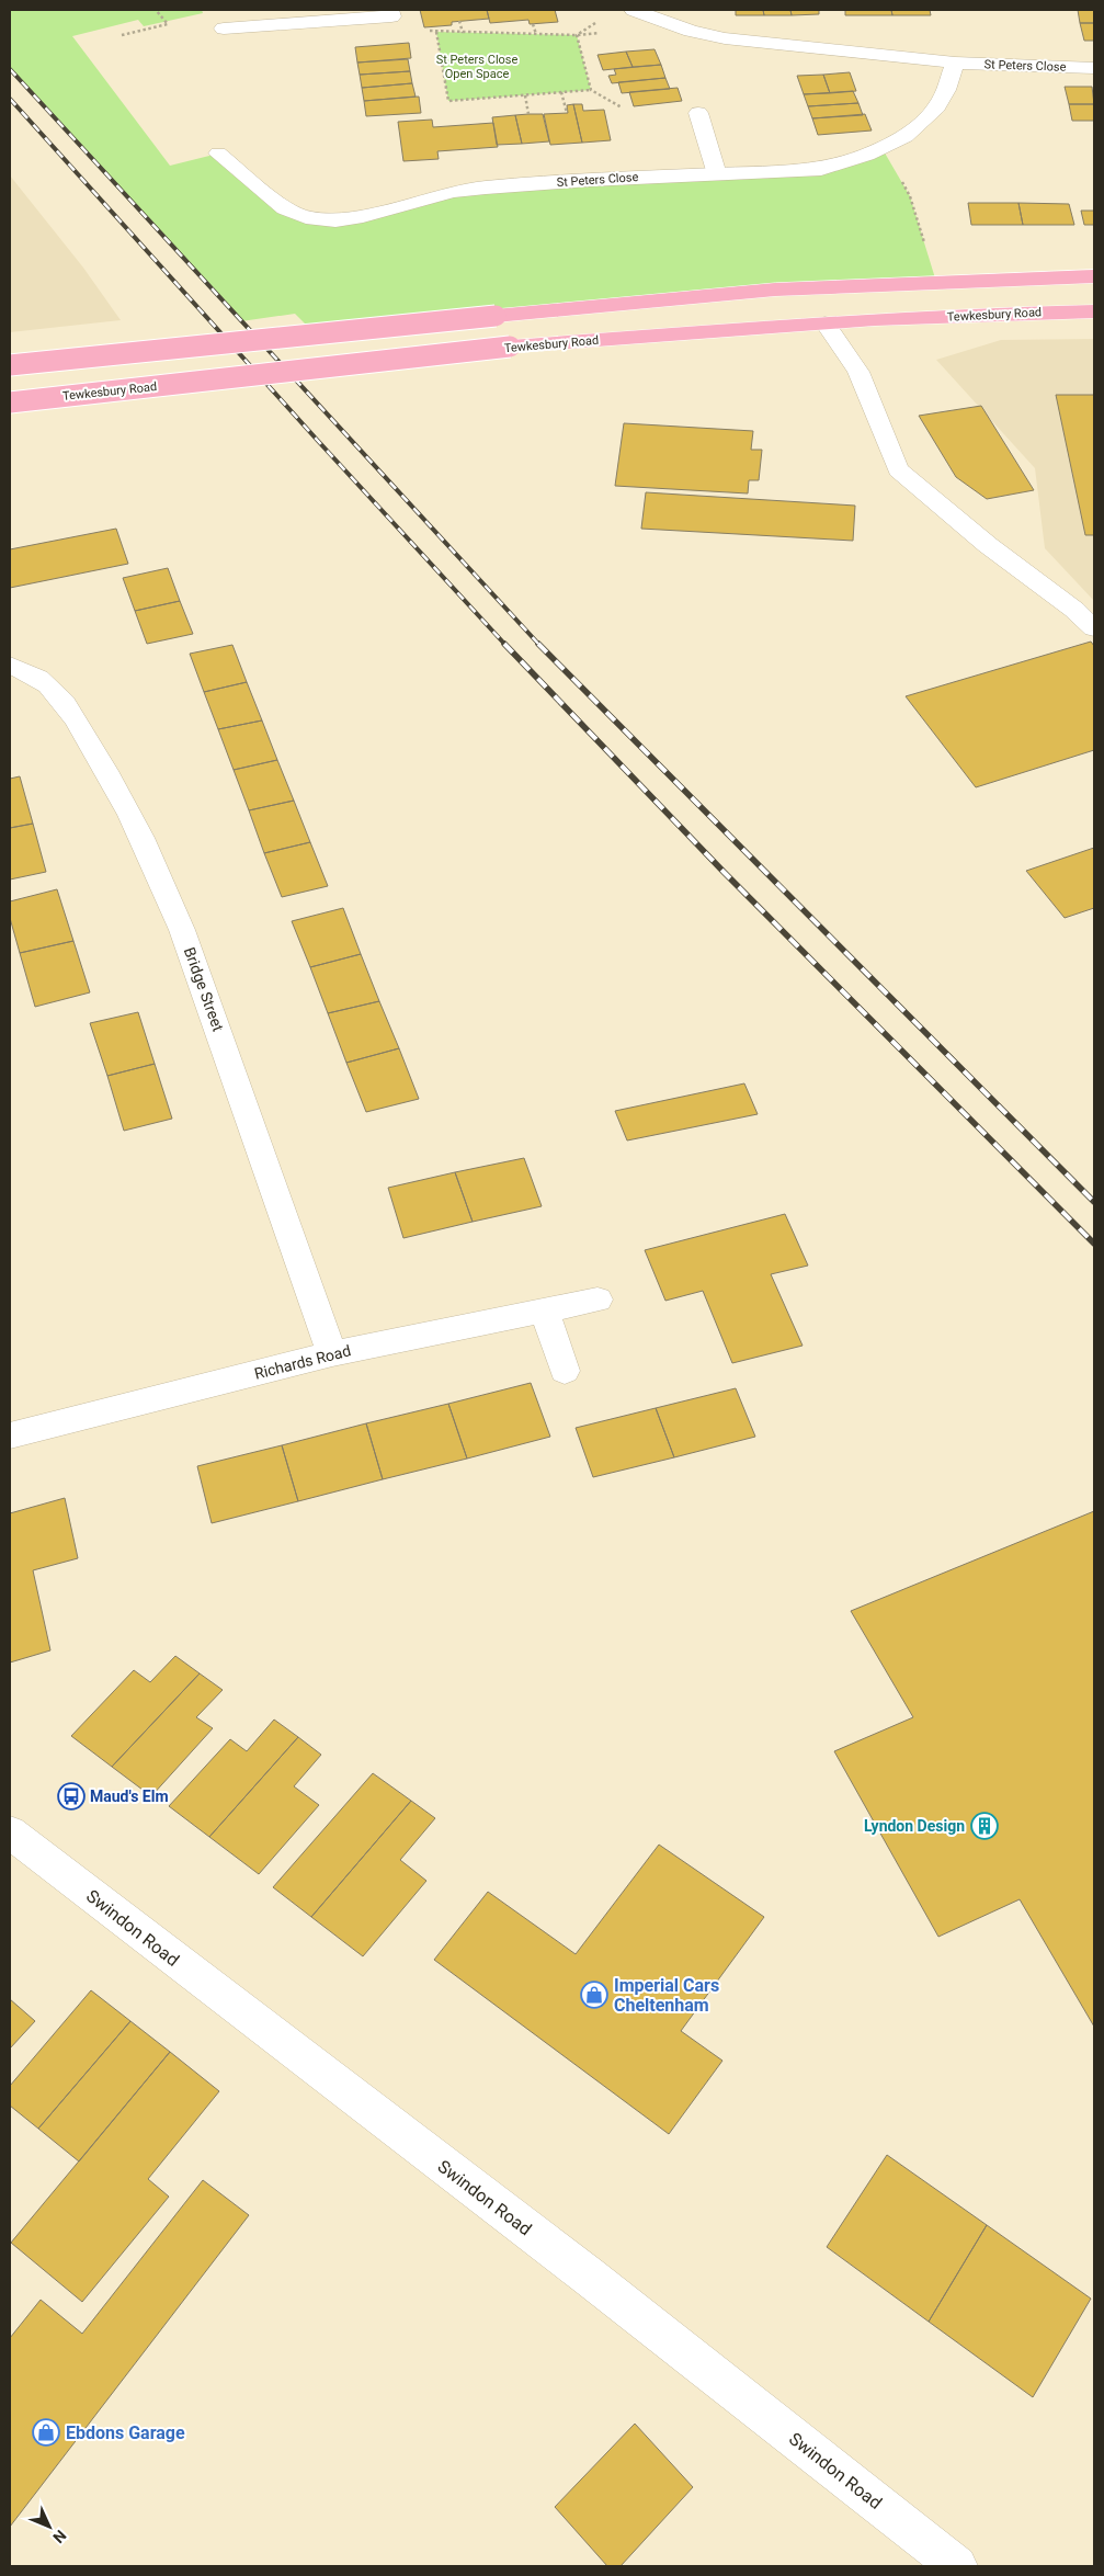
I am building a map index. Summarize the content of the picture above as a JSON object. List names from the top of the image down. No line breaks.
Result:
{"streets":{"highway":["Tewkesbury Road"],"street":["St Peters Close","Bridge Street","Richards Road","Swindon Road"]},"crossings":[["Bridge Street","Richards Road"]],"parks":["St Peters Close Open Space"],"places":{"bus stop":["Maud's Elm"],"building":["Lyndon Design"],"shop":["Imperial Cars Cheltenham","Ebdons Garage"]},"north":"bottom right"}
